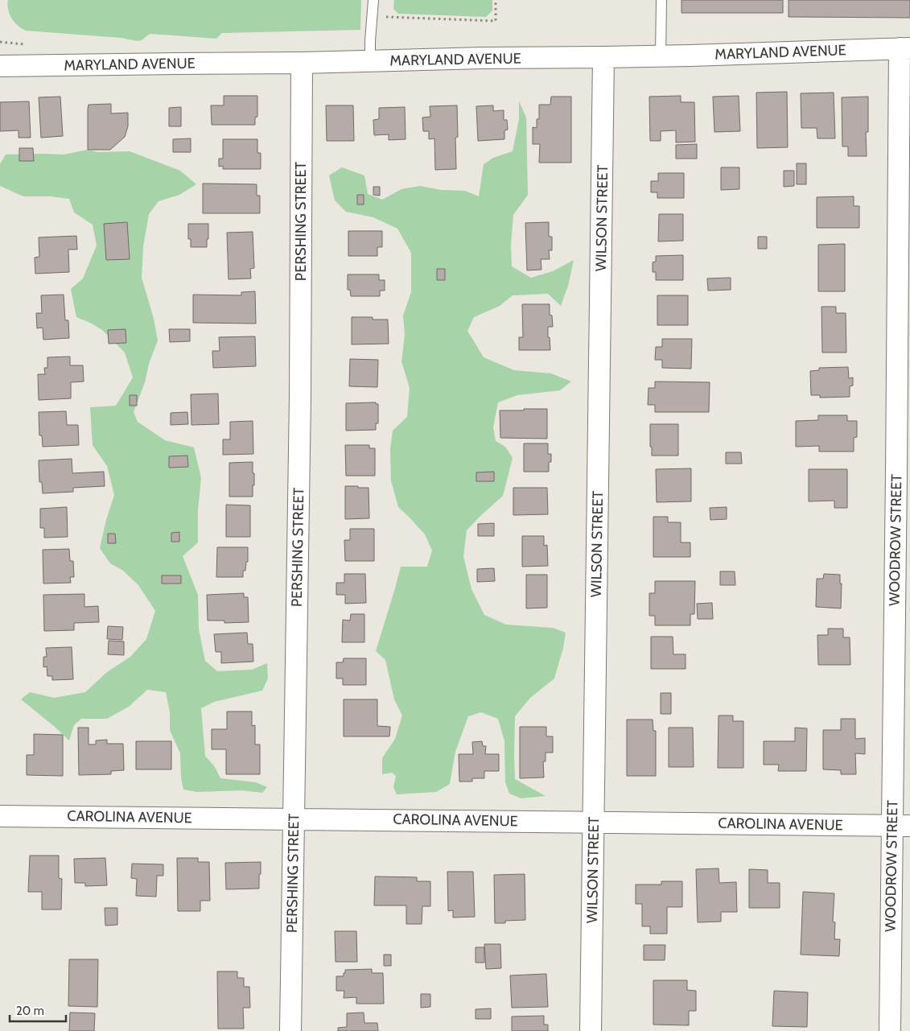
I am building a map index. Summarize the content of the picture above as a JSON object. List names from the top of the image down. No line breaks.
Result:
{"streets":{"street":["MARYLAND AVENUE","WILSON STREET","PERSHING STREET","WOODROW STREET","CAROLINA AVENUE"]},"crossings":[["MARYLAND AVENUE","WILSON STREET"],["MARYLAND AVENUE","PERSHING STREET"],["MARYLAND AVENUE","WOODROW STREET"],["WILSON STREET","CAROLINA AVENUE"],["PERSHING STREET","CAROLINA AVENUE"],["WOODROW STREET","CAROLINA AVENUE"]],"scale_bar":"20 m"}
